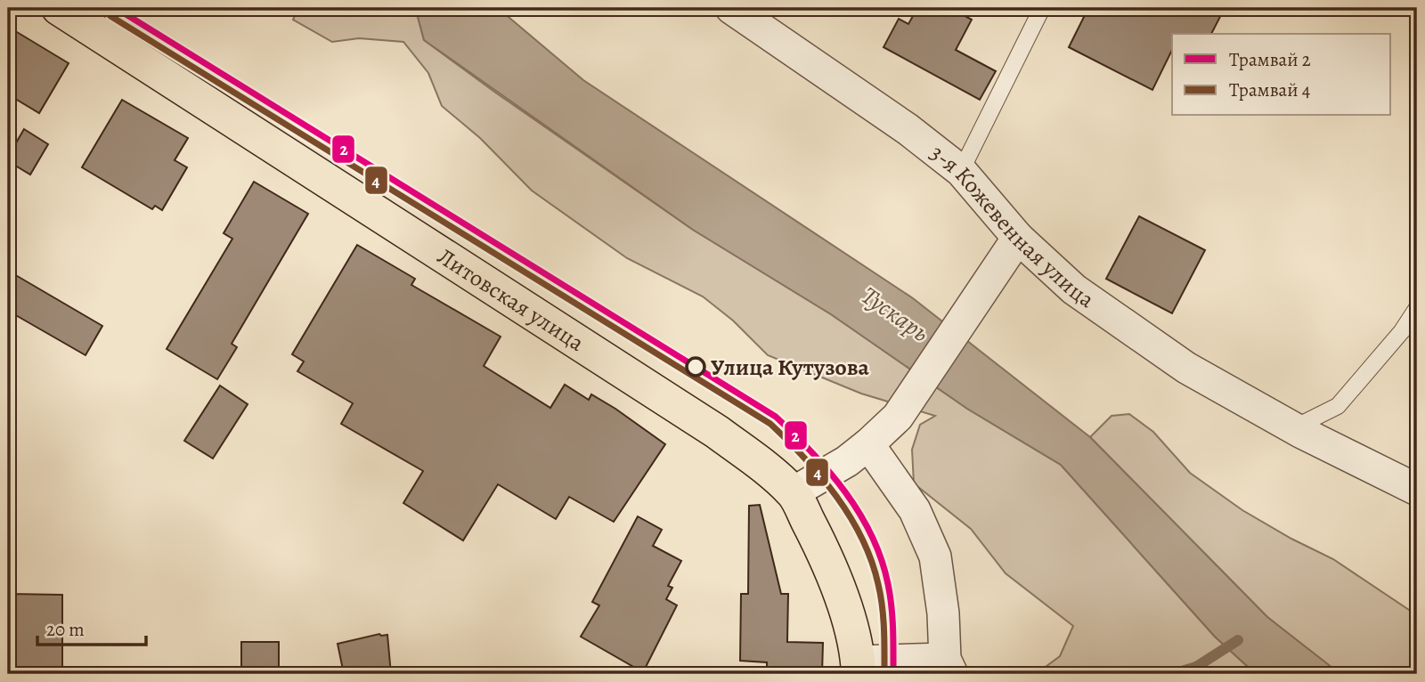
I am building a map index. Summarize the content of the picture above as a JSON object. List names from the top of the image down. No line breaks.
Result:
{"streets":{"main road":["Литовская улица"],"street":["3-я Кожевенная улица"]},"water":["Тускарь"],"places":["Улица Кутузова"],"lines":["tram line 2","tram line 4"],"legend":["Трамвай 2","Трамвай 4"],"scale_bar":"20 m"}
